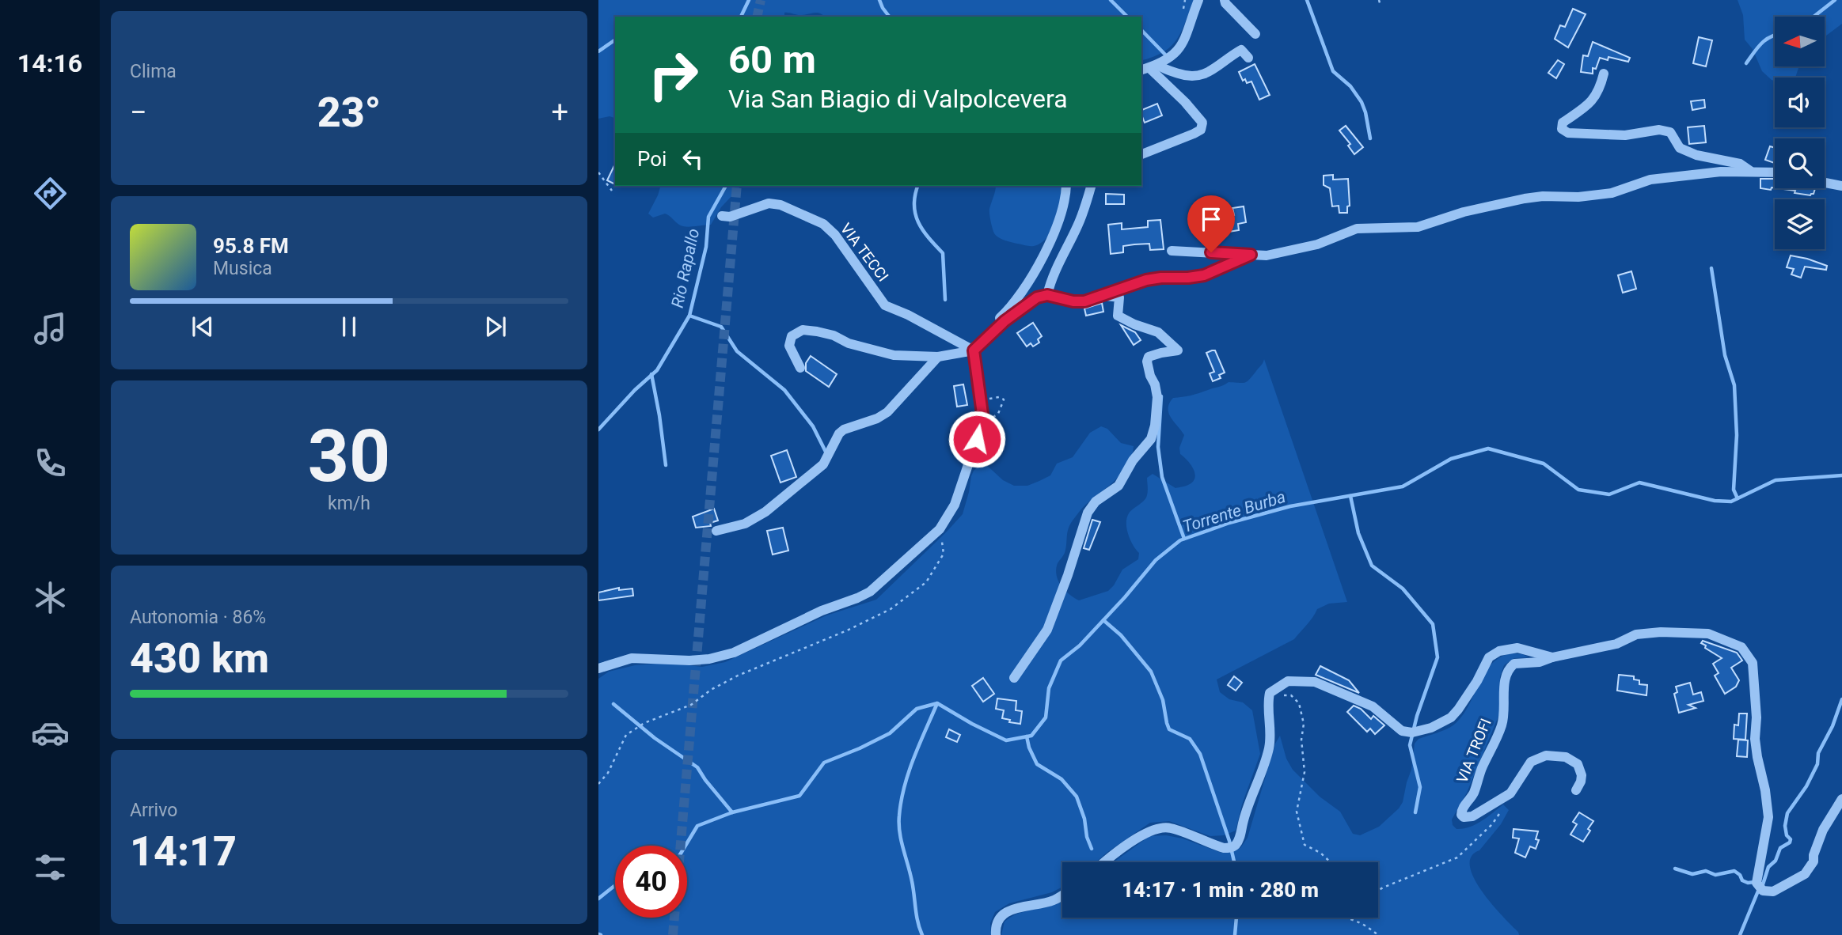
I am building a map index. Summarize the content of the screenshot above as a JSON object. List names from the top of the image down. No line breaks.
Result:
{"streets":{"street":["VIA TECCI","VIA TROFI"]},"water":["Rio Rapallo","Torrente Burba"],"north":"left","page":{"tabs":"14:16","tile":["Clima",["30","km/h"],["Autonomia · 86%","430 km"],["Arrivo","14:17"]],"turn":["60 m","Via San Biagio di Valpolcevera"],"heat":["−","23°","+"],"then":"Poi","song":["95.8 FM","Musica"],"limit":"40","trip":"14:17 · 1 min · 280 m"}}
